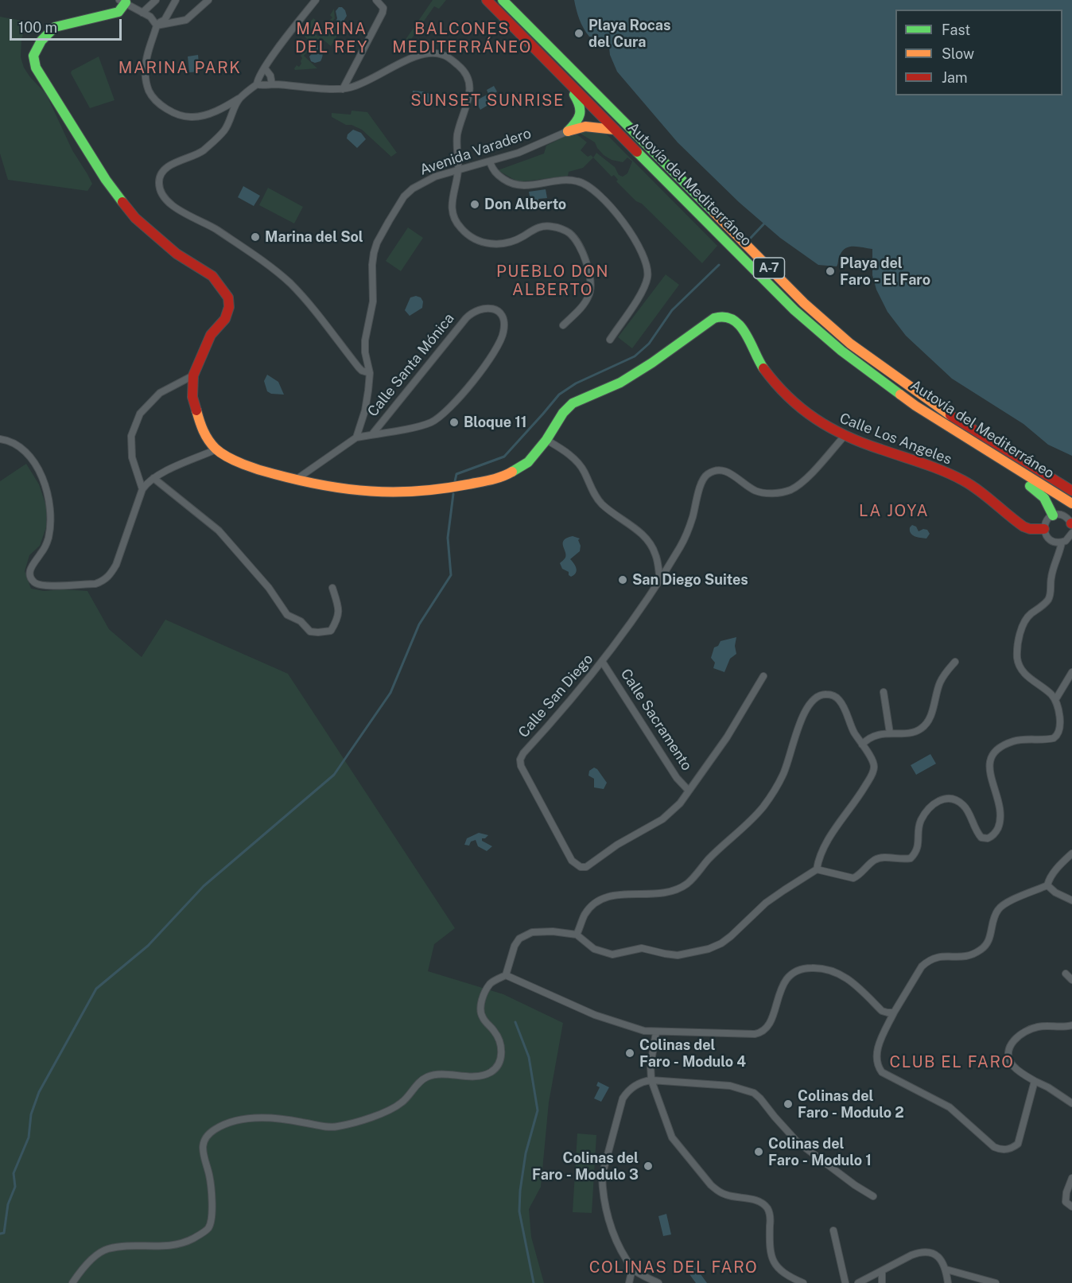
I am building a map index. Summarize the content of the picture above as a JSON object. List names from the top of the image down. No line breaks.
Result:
{"streets":{"main road":["Autovía del Mediterráneo","A-7","Calle Los Angeles"],"street":["Avenida Varadero","Calle Santa Mónica","Calle San Diego","Calle Sacramento"]},"crossings":[["Avenida Varadero","Calle Santa Mónica"],["Calle Los Angeles","Calle San Diego"],["Calle San Diego","Calle Sacramento"]],"districts":["MARINA DEL REY","BALCONES MEDITERRÁNEO","MARINA PARK","SUNSET SUNRISE","PUEBLO DON ALBERTO","LA JOYA","CLUB EL FARO","COLINAS DEL FARO"],"places":["Playa Rocas del Cura","Don Alberto","Marina del Sol","Playa del Faro - El Faro","Bloque 11","San Diego Suites","Colinas del Faro - Modulo 4","Colinas del Faro - Modulo 2","Colinas del Faro - Modulo 1","Colinas del Faro - Modulo 3"],"legend":["Fast","Slow","Jam"],"scale_bar":"100 m"}
